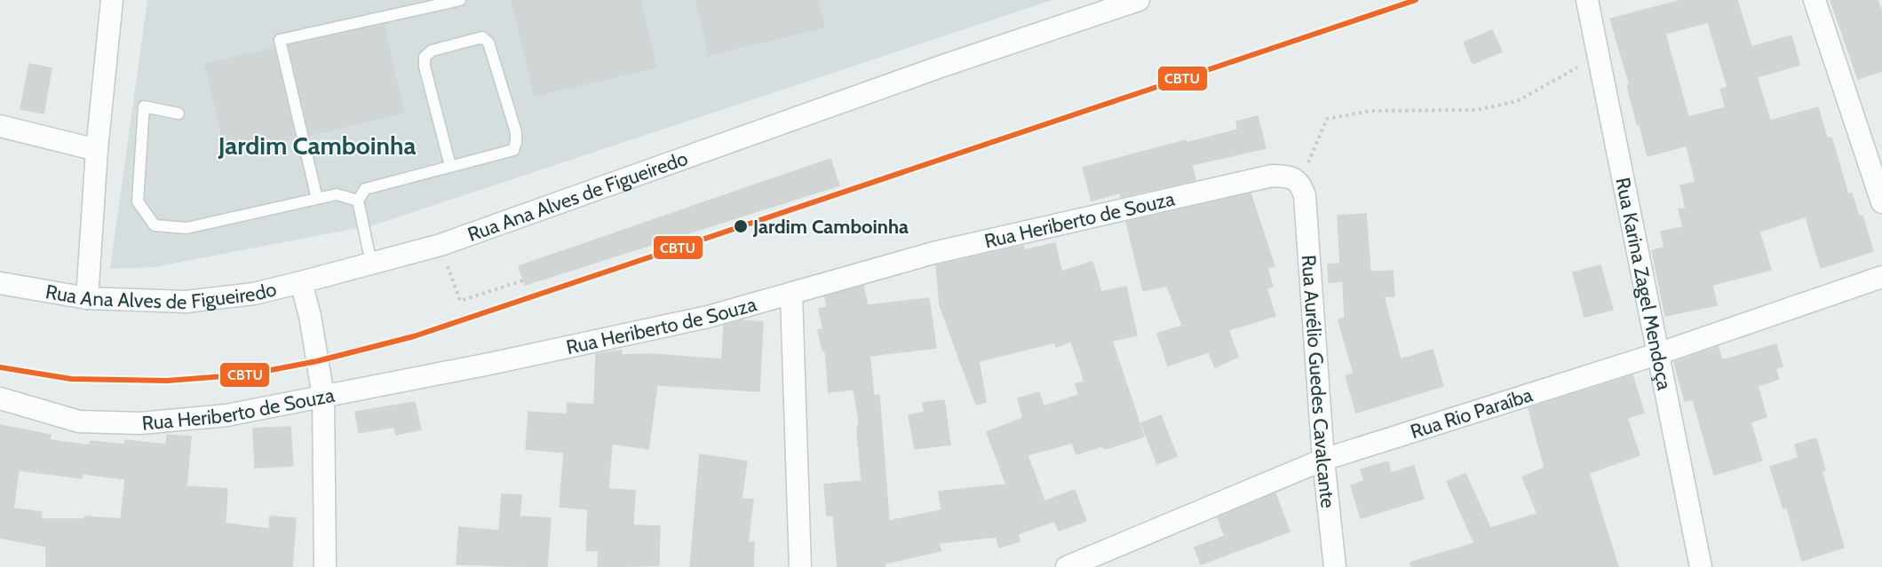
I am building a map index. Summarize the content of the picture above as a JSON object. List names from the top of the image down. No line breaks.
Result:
{"streets":{"street":["Rua Ana Alves de Figueiredo","Rua Heriberto de Souza","Rua Karina Zagel Mendoça","Rua Aurélio Guedes Cavalcante","Rua Rio Paraíba"]},"crossings":[["Rua Heriberto de Souza","Rua Aurélio Guedes Cavalcante"],["Rua Karina Zagel Mendoça","Rua Rio Paraíba"],["Rua Aurélio Guedes Cavalcante","Rua Rio Paraíba"]],"districts":["Jardim Camboinha"],"places":["Jardim Camboinha"],"lines":["transit line CBTU"]}
